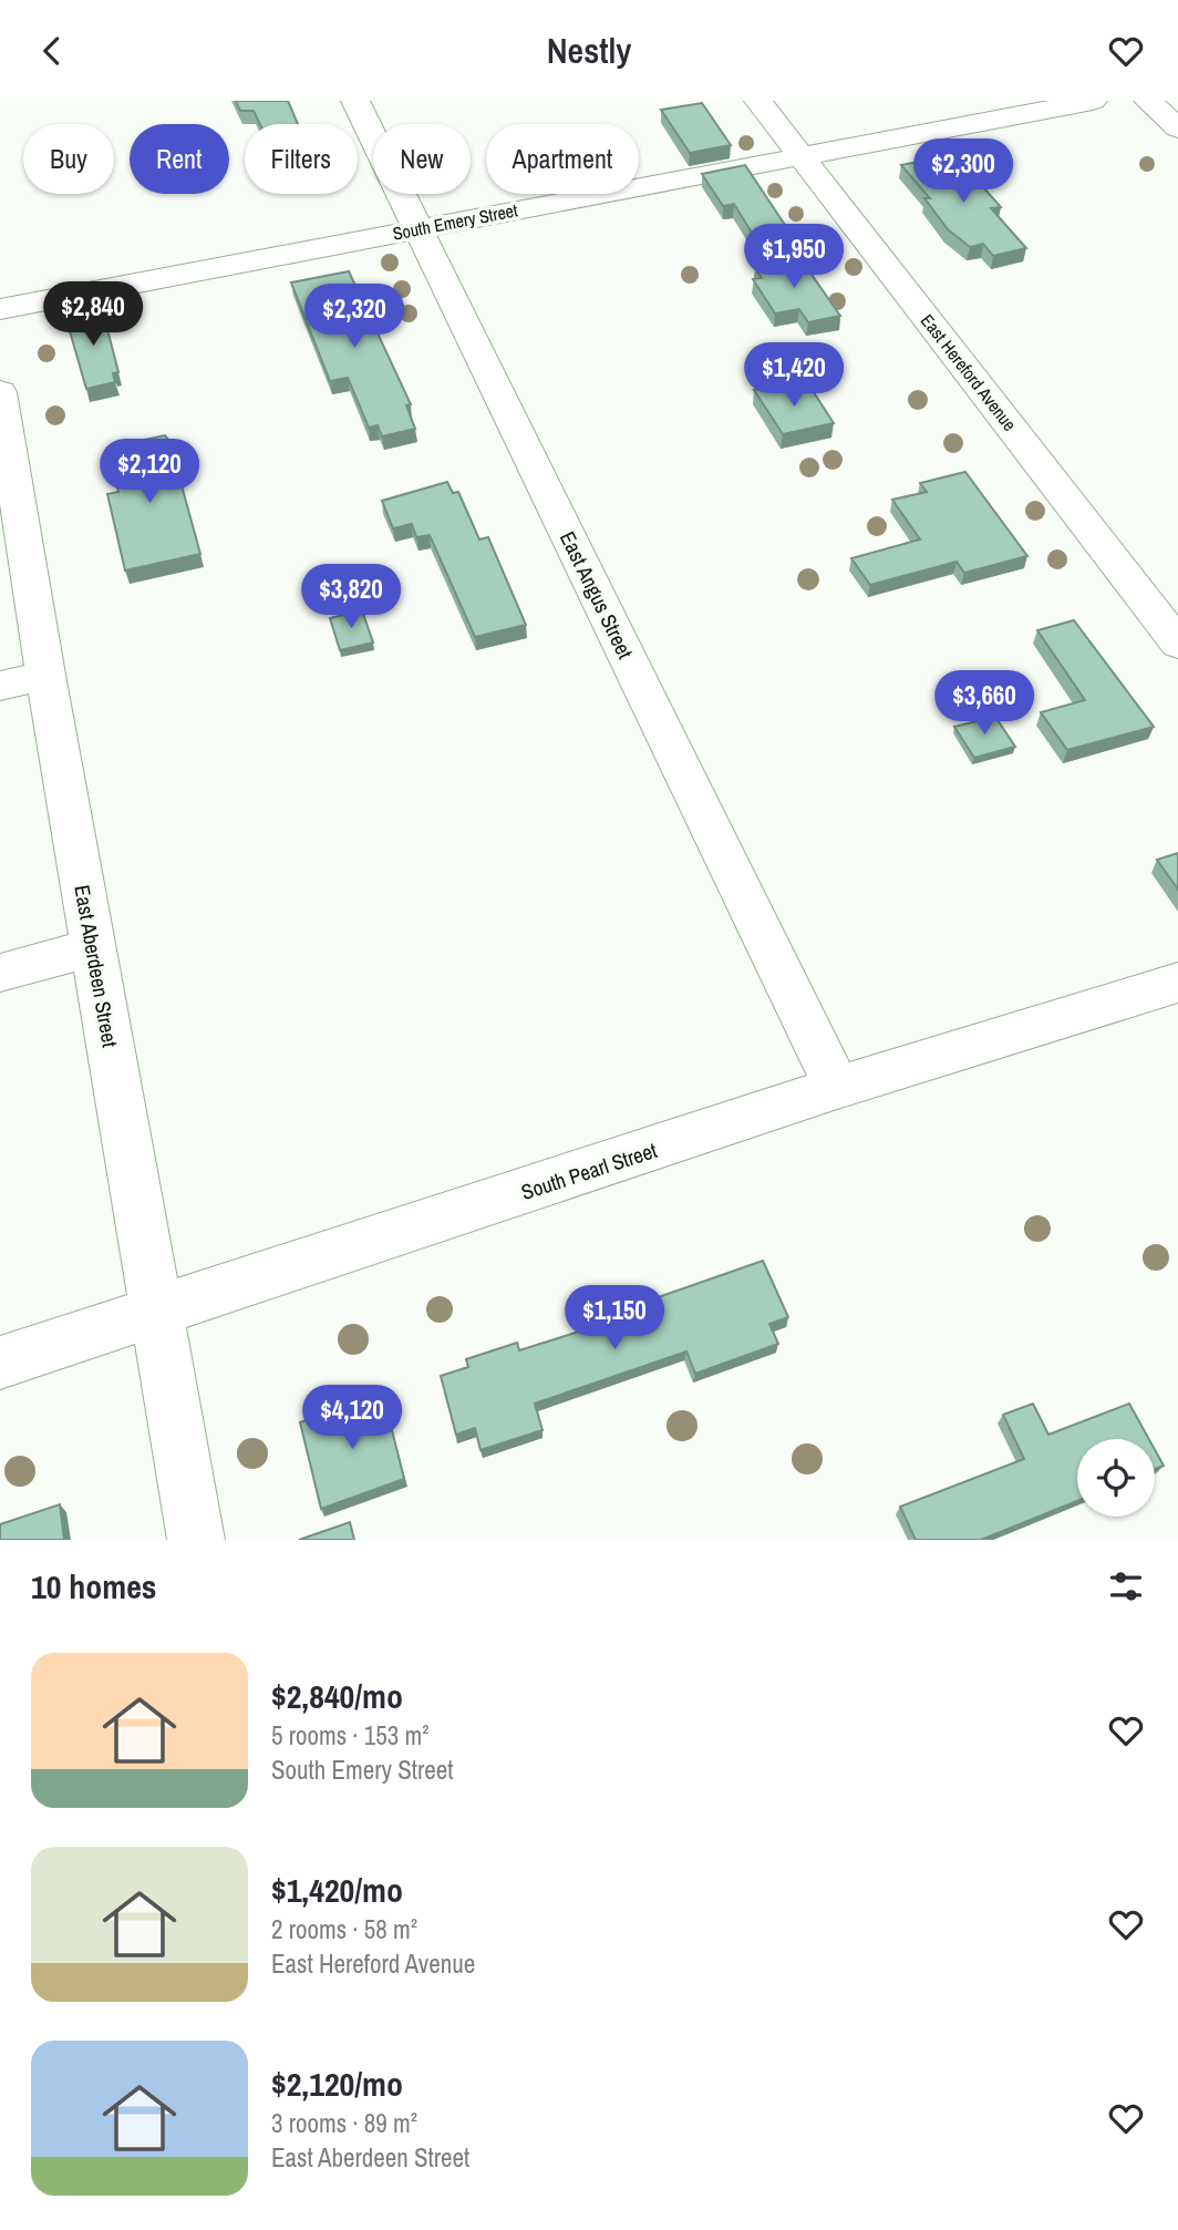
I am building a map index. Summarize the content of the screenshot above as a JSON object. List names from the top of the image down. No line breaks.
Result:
{"streets":{"street":["South Emery Street","East Hereford Avenue","East Angus Street","East Aberdeen Street","South Pearl Street"]},"crossings":[["South Emery Street","East Hereford Avenue"],["South Emery Street","East Angus Street"],["East Angus Street","South Pearl Street"],["East Aberdeen Street","South Pearl Street"]],"page":{"header":"Nestly","chip":["Buy","Rent","Filters","New","Apartment"],"price":["$2,300","$1,950","$2,840","$2,320","$1,420","$2,120","$3,820","$3,660","$1,150","$4,120"],"heading":"10 homes","list":[{"name":"$2,840/mo","note":"5 rooms · 153 m² · South Emery Street"},{"name":"$1,420/mo","note":"2 rooms · 58 m² · East Hereford Avenue"},{"name":"$2,120/mo","note":"3 rooms · 89 m² · East Aberdeen Street"}]}}
